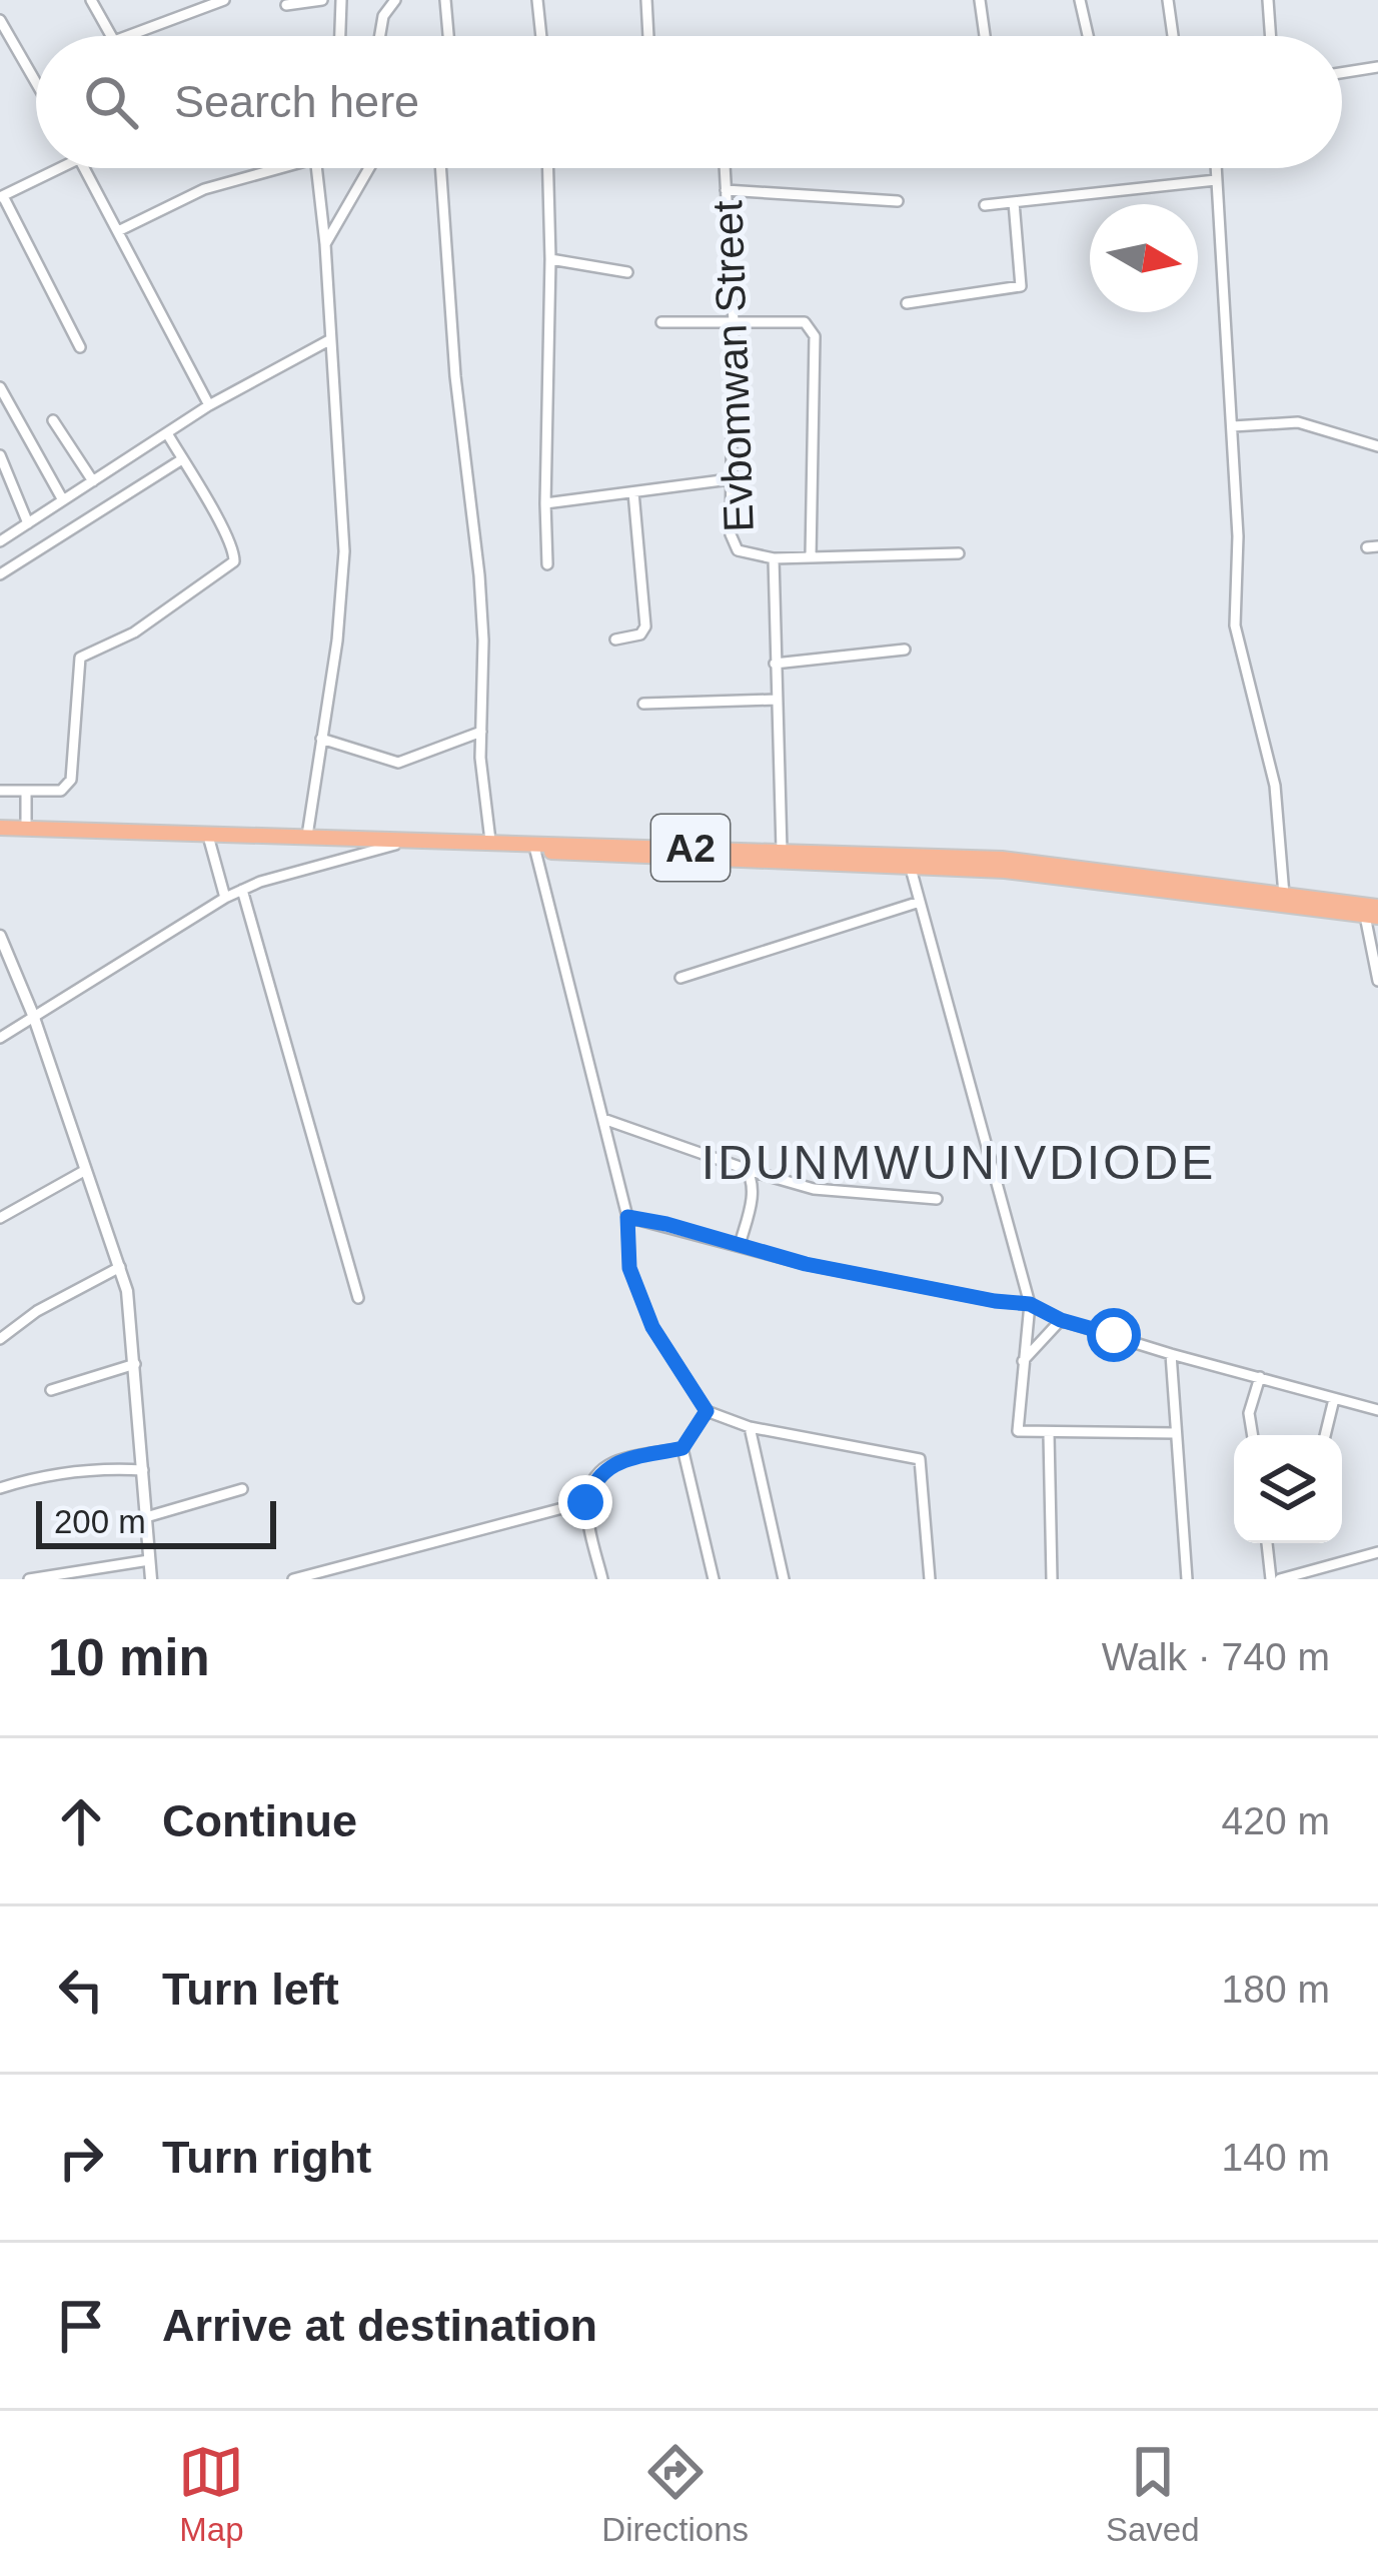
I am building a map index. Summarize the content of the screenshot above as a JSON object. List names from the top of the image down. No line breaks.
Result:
{"streets":{"highway":["A2"],"street":["Evbomwan Street"]},"crossings":[["Evbomwan Street","A2"]],"districts":["IDUNMWUNIVDIODE"],"scale_bar":"200 m","north":"right","page":{"search":"Search here","scale":"200 m","heading":["10 min","Walk · 740 m"],"list":[["Continue","420 m"],["Turn left","180 m"],["Turn right","140 m"],"Arrive at destination"],"nav":["Map","Directions","Saved"]}}
